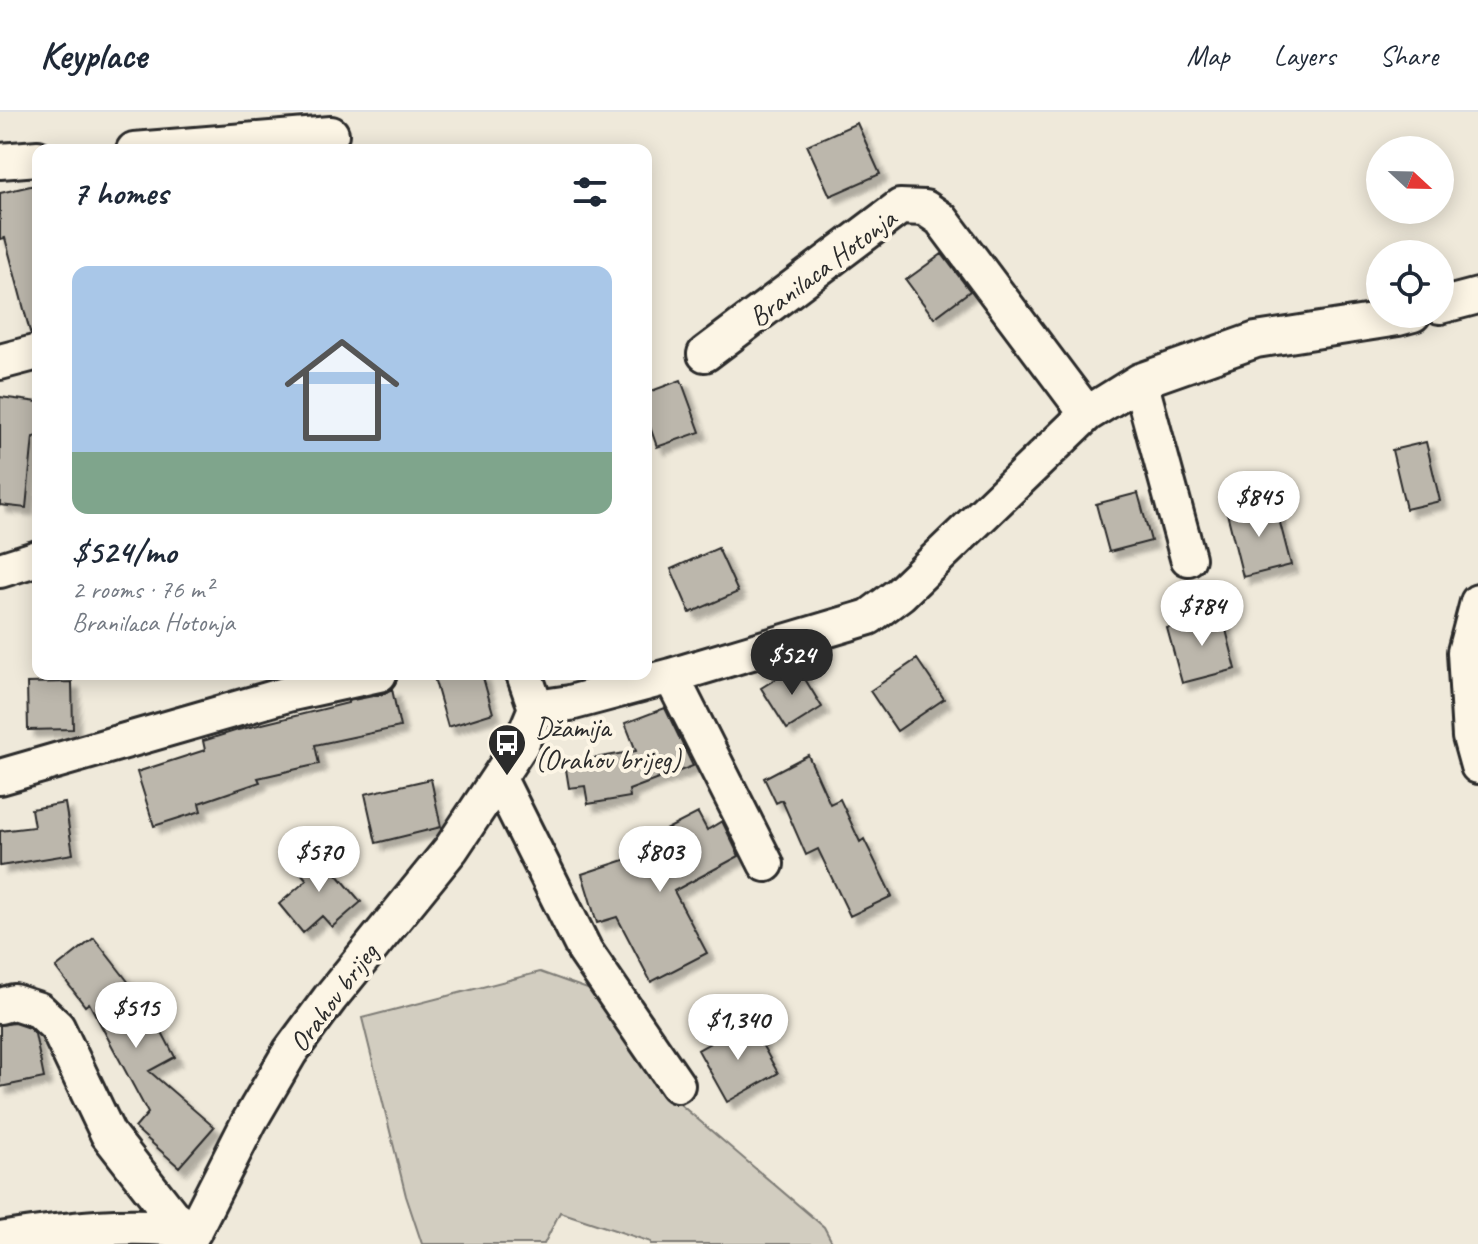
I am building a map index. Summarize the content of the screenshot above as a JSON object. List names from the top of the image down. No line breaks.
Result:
{"streets":{"street":["Branilaca Hotonja","Orahov brijeg"]},"places":{"bus stop":["Džamija (Orahov brijeg)"]},"north":"right","page":{"header":"Keyplace","nav":["Map","Layers","Share"],"heading":"7 homes","list":[{"name":"$524/mo","note":"2 rooms · 76 m² · Branilaca Hotonja"}],"price":["$845","$784","$524","$570","$803","$515","$1,340"]}}
